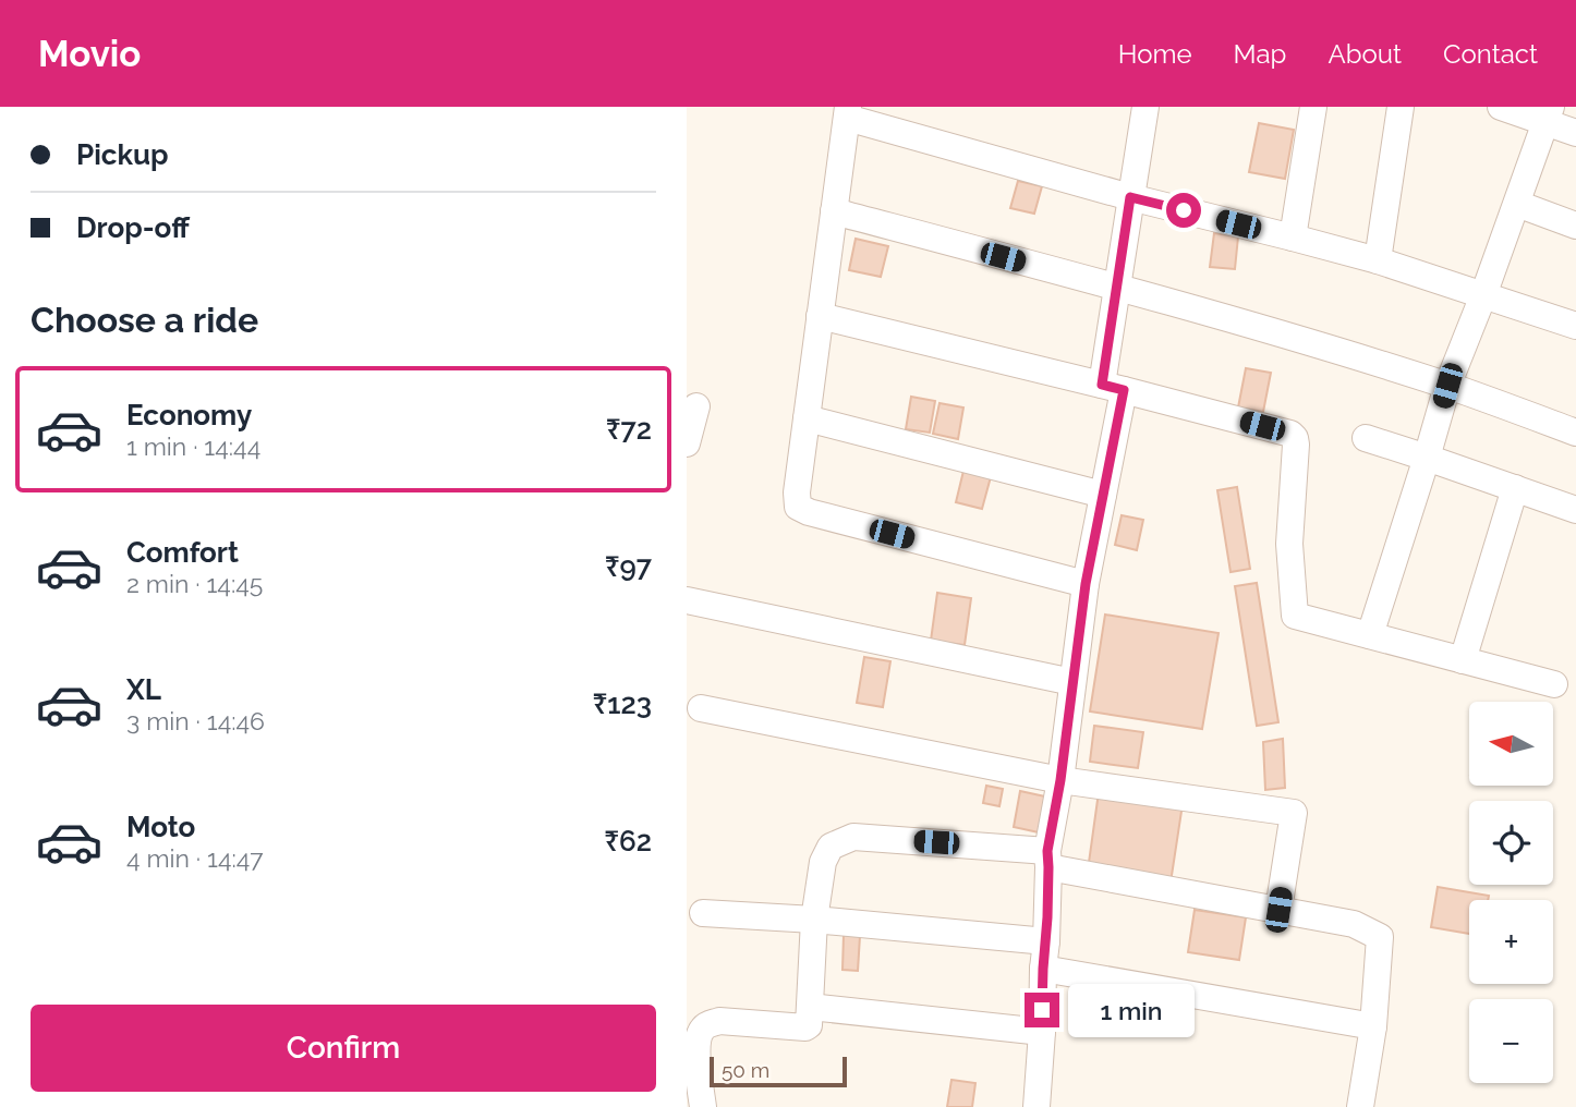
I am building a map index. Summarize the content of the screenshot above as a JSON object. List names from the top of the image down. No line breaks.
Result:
{"scale_bar":"50 m","north":"left","page":{"header":"Movio","nav":["Home","Map","About","Contact"],"banner":["Pickup","Drop-off"],"heading":"Choose a ride","list":[{"name":"Economy","note":"1 min · 14:44","value":"₹72"},{"name":"Comfort","note":"2 min · 14:45","value":"₹97"},{"name":"XL","note":"3 min · 14:46","value":"₹123"},{"name":"Moto","note":"4 min · 14:47","value":"₹62"}],"map_buttons":["+","−"],"bubble":"1 min","buttons":"Confirm","scale":"50 m"}}
